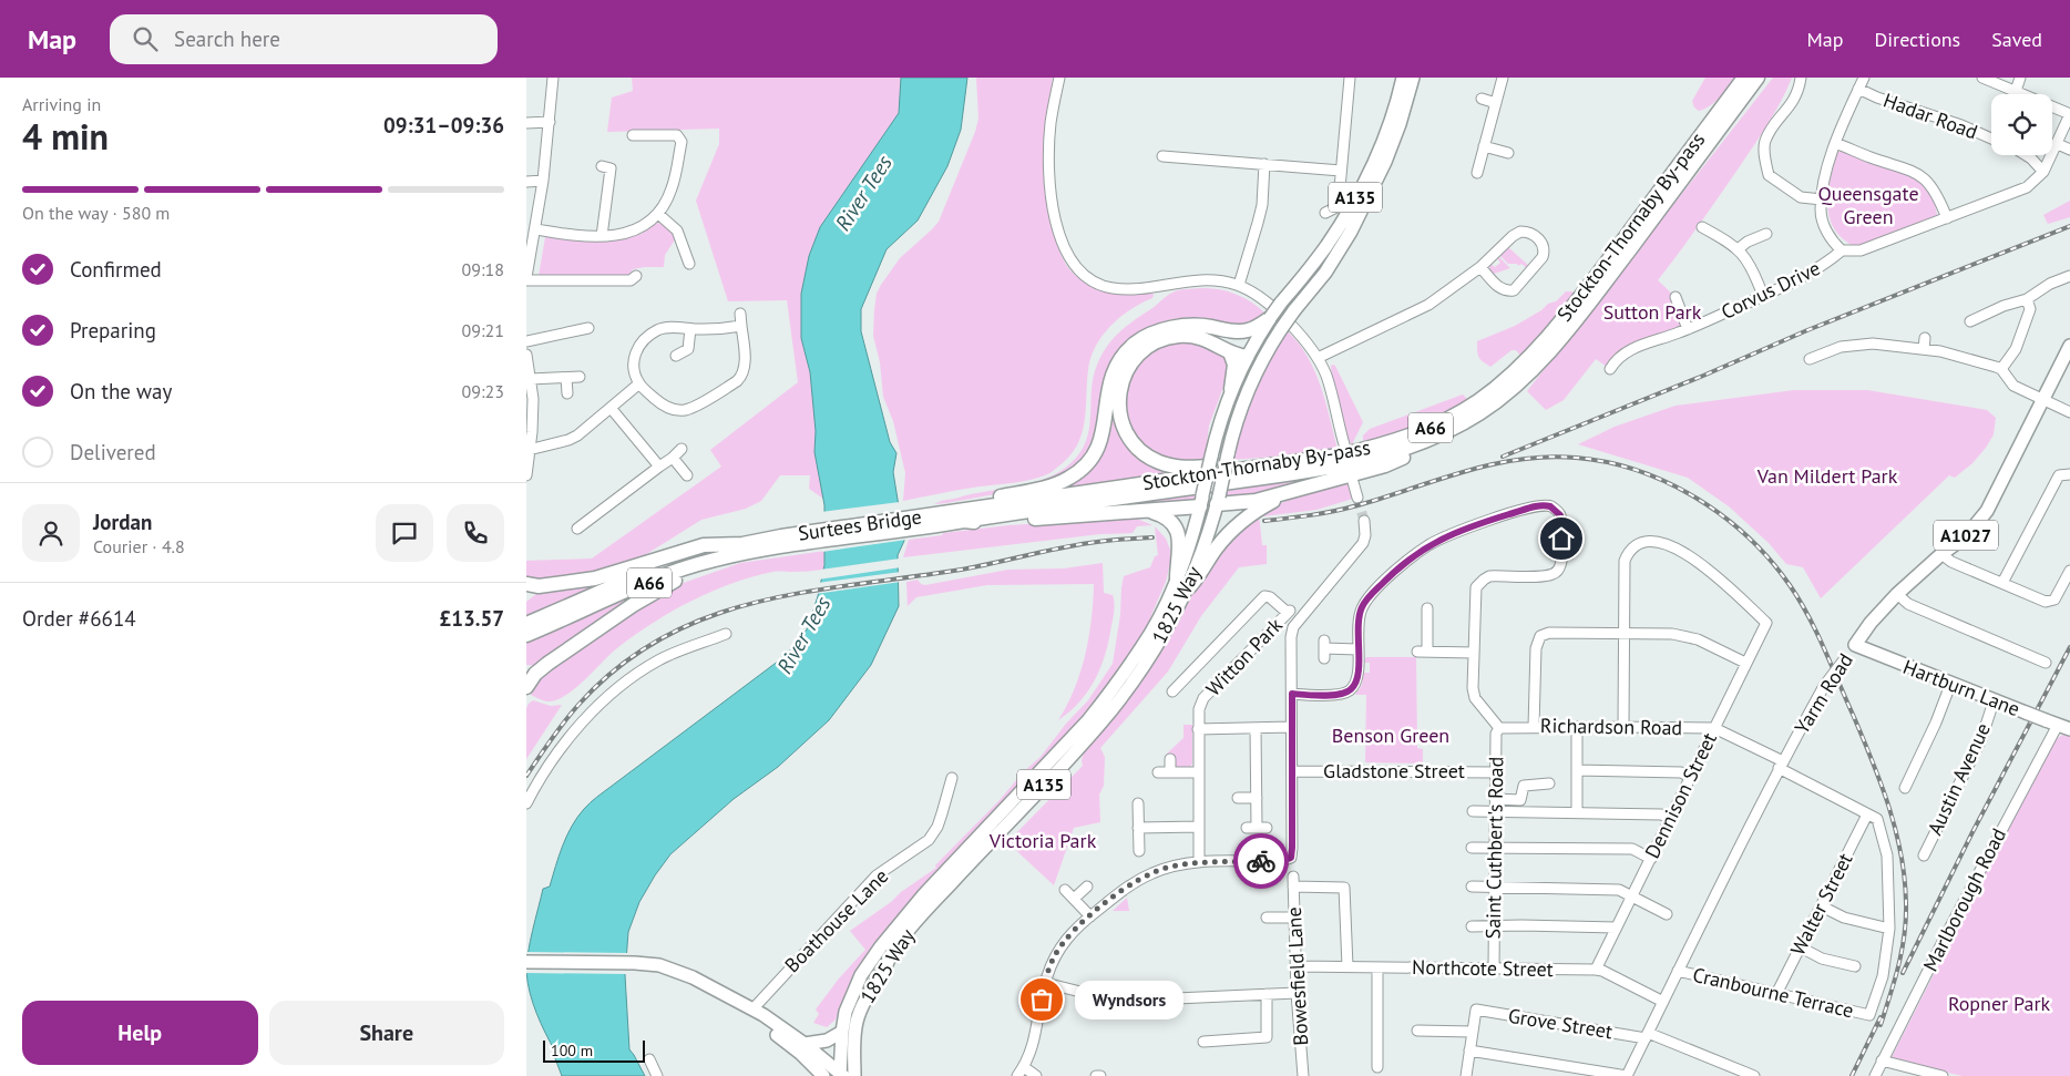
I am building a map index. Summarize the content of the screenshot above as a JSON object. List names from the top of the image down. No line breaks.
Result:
{"streets":{"highway":["A135","Stockton-Thornaby By-pass","A66","Surtees Bridge"],"main road":["A1027","1825 Way","Hartburn Lane","Yarm Road"],"street":["Hadar Road","Corvus Drive","Witton Park","Richardson Road","Gladstone Street","Austin Avenue","Dennison Street","Saint Cuthbert's Road","Marlborough Road","Walter Street","Boathouse Lane","Northcote Street","Bowesfield Lane","Cranbourne Terrace","Grove Street"]},"crossings":[["A135","A66"],["A135","1825 Way"],["Stockton-Thornaby By-pass","A66"],["Stockton-Thornaby By-pass","Surtees Bridge"],["A66","Surtees Bridge"],["A66","1825 Way"],["Hartburn Lane","Yarm Road"],["Hartburn Lane","Austin Avenue"],["Hartburn Lane","Marlborough Road"],["Yarm Road","Richardson Road"],["Yarm Road","Northcote Street"],["Yarm Road","Cranbourne Terrace"],["Yarm Road","Grove Street"],["Richardson Road","Dennison Street"],["Richardson Road","Saint Cuthbert's Road"],["Richardson Road","Walter Street"],["Gladstone Street","Saint Cuthbert's Road"],["Dennison Street","Northcote Street"],["Saint Cuthbert's Road","Northcote Street"],["Walter Street","Cranbourne Terrace"],["Northcote Street","Bowesfield Lane"]],"water":["River Tees"],"parks":["Queensgate Green","Sutton Park","Van Mildert Park","Benson Green","Victoria Park","Ropner Park"],"places":["Wyndsors"],"scale_bar":"100 m","page":{"header":"Map","search":"Search here","nav":["Map","Directions","Saved"],"heading":["4 min","Arriving in","09:31–09:36"],"panel":["Jordan","Courier · 4.8","Order #6614","£13.57"],"bar":"On the way · 580 m","list":[["Confirmed","09:18"],["Preparing","09:21"],["On the way","09:23"],"Delivered"],"bubble":"Wyndsors","buttons":["Help","Share"],"scale":"100 m"}}
